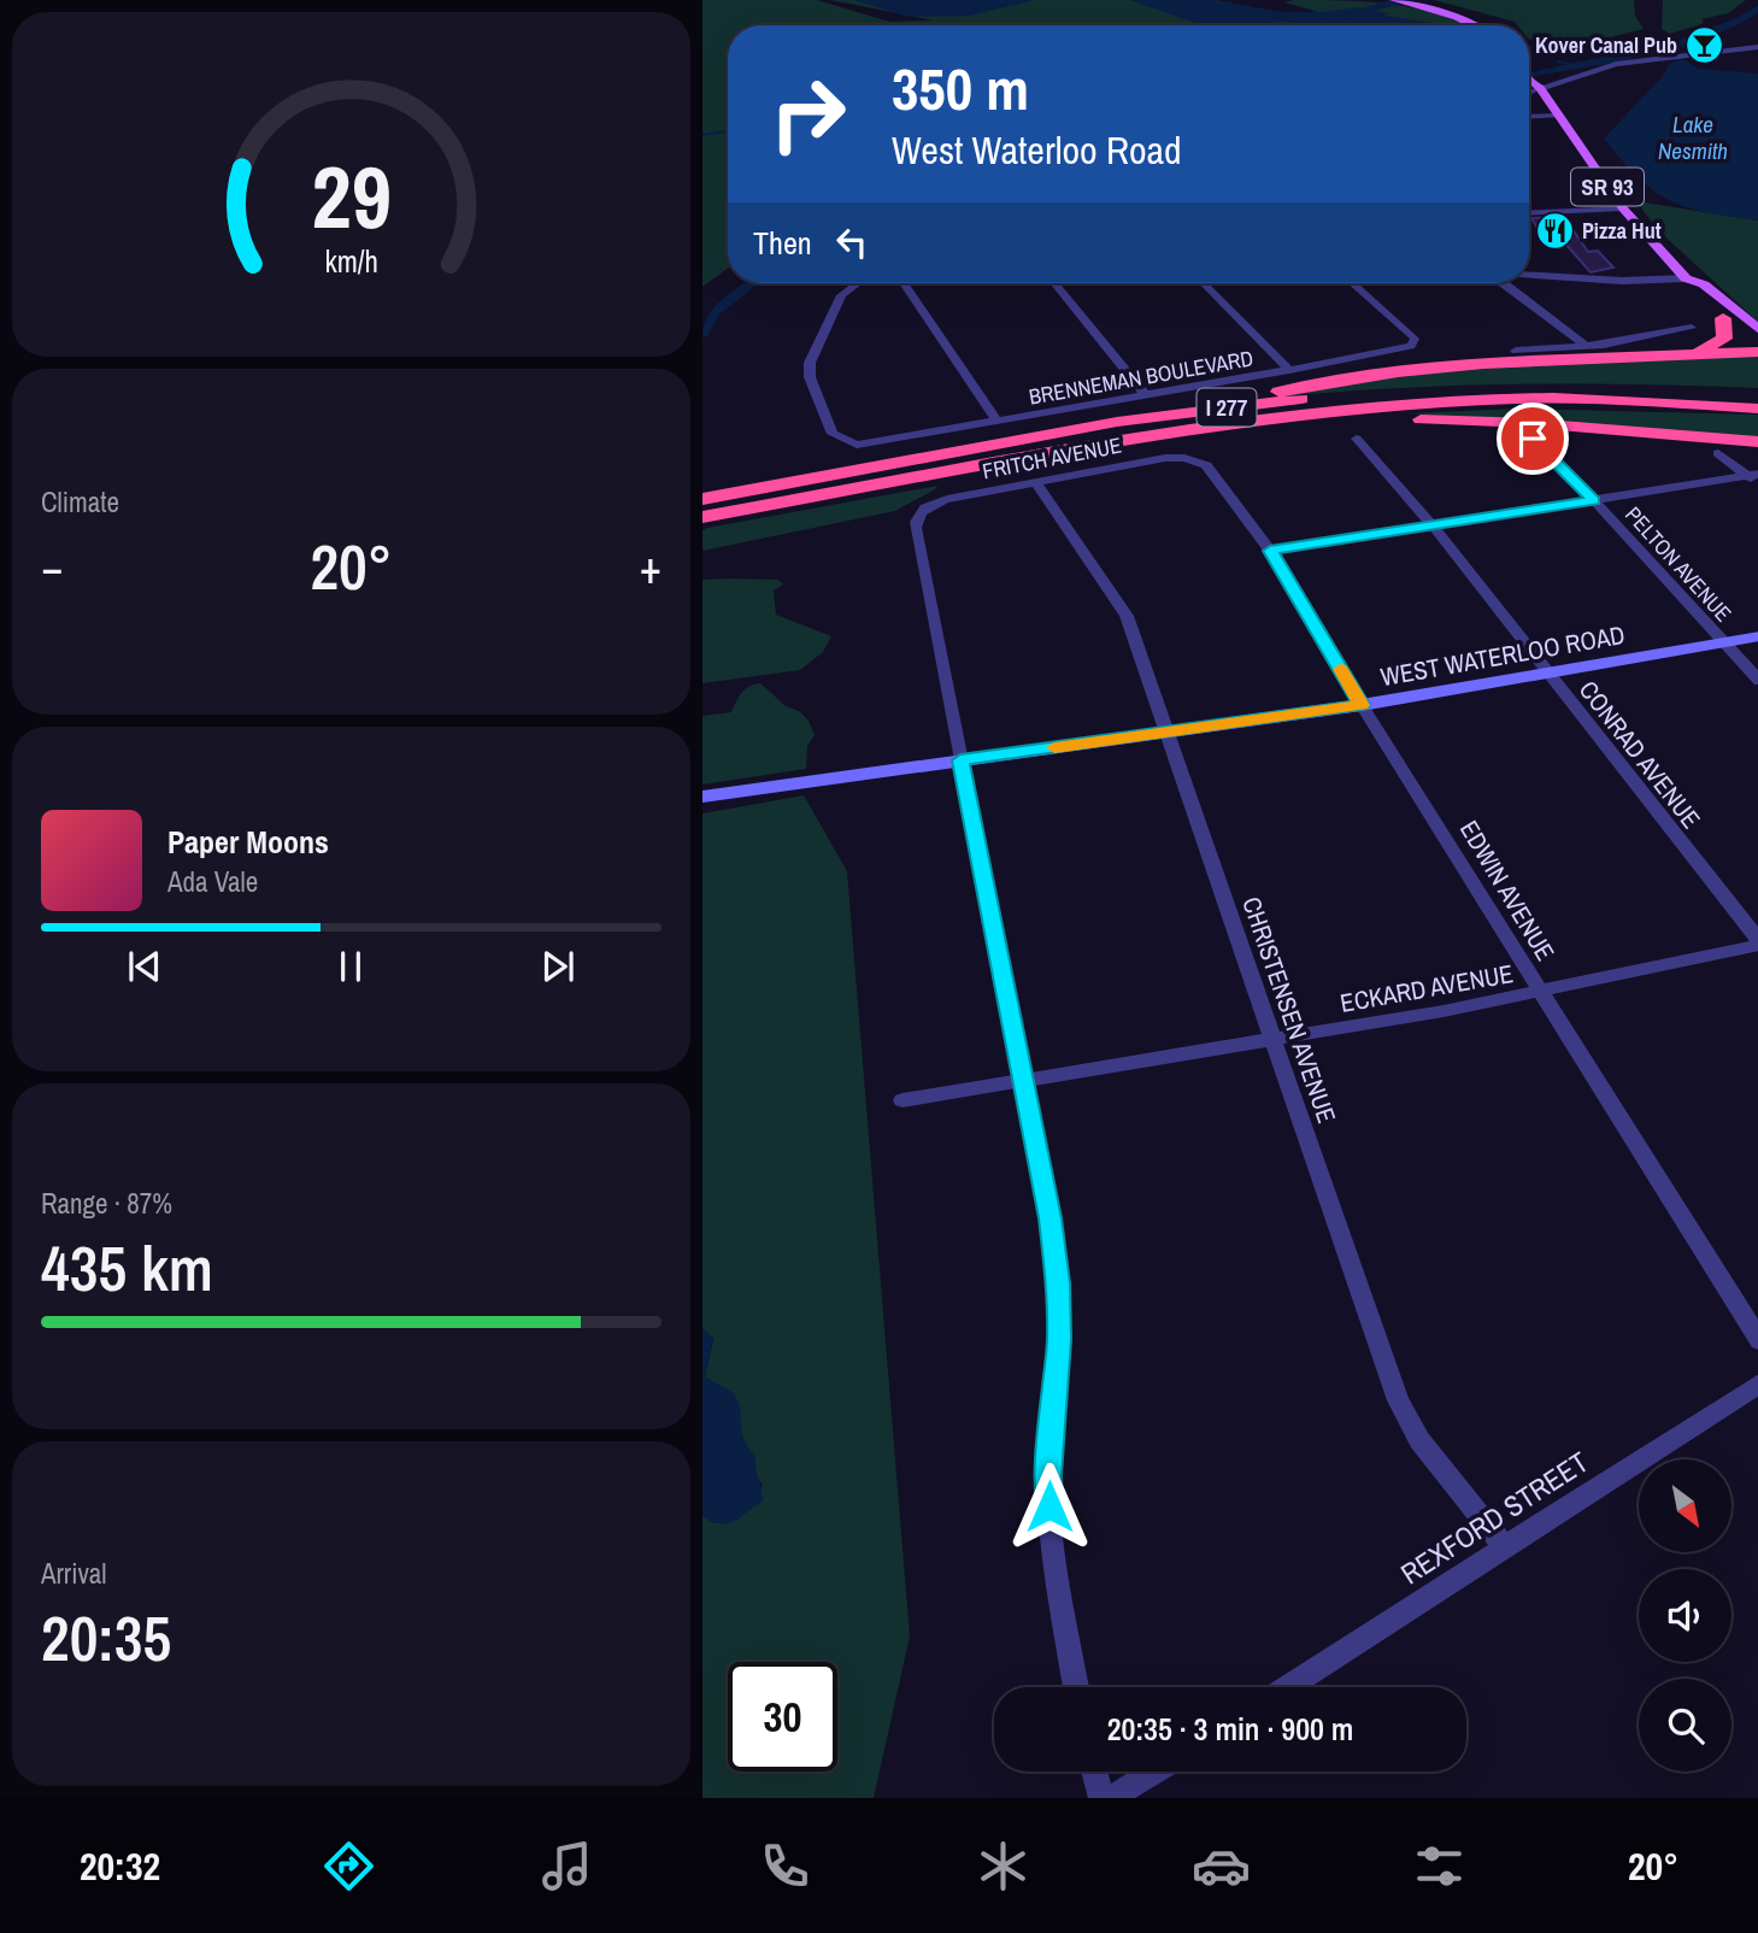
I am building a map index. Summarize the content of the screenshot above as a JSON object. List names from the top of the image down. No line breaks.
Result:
{"streets":{"highway":["I 277"],"main road":["SR 93","WEST WATERLOO ROAD"],"street":["BRENNEMAN BOULEVARD","FRITCH AVENUE","PELTON AVENUE","CONRAD AVENUE","EDWIN AVENUE","ECKARD AVENUE","CHRISTENSEN AVENUE","REXFORD STREET"]},"crossings":[["FRITCH AVENUE","WEST WATERLOO ROAD"],["FRITCH AVENUE","EDWIN AVENUE"],["FRITCH AVENUE","CHRISTENSEN AVENUE"],["PELTON AVENUE","WEST WATERLOO ROAD"],["WEST WATERLOO ROAD","CONRAD AVENUE"],["WEST WATERLOO ROAD","EDWIN AVENUE"],["WEST WATERLOO ROAD","CHRISTENSEN AVENUE"],["CONRAD AVENUE","ECKARD AVENUE"],["EDWIN AVENUE","ECKARD AVENUE"],["ECKARD AVENUE","CHRISTENSEN AVENUE"],["CHRISTENSEN AVENUE","REXFORD STREET"]],"water":["Lake Nesmith"],"places":{"bar":["Kover Canal Pub"],"restaurant":["Pizza Hut"]},"north":"bottom right","page":{"turn":["350 m","West Waterloo Road"],"then":"Then","tile":["Climate",["Range · 87%","435 km"],["Arrival","20:35"]],"heat":["−","20°","+"],"song":["Paper Moons","Ada Vale"],"limit":"30","trip":"20:35 · 3 min · 900 m","tabs":["20:32","20°"],"gauge":["29","km/h"]}}
